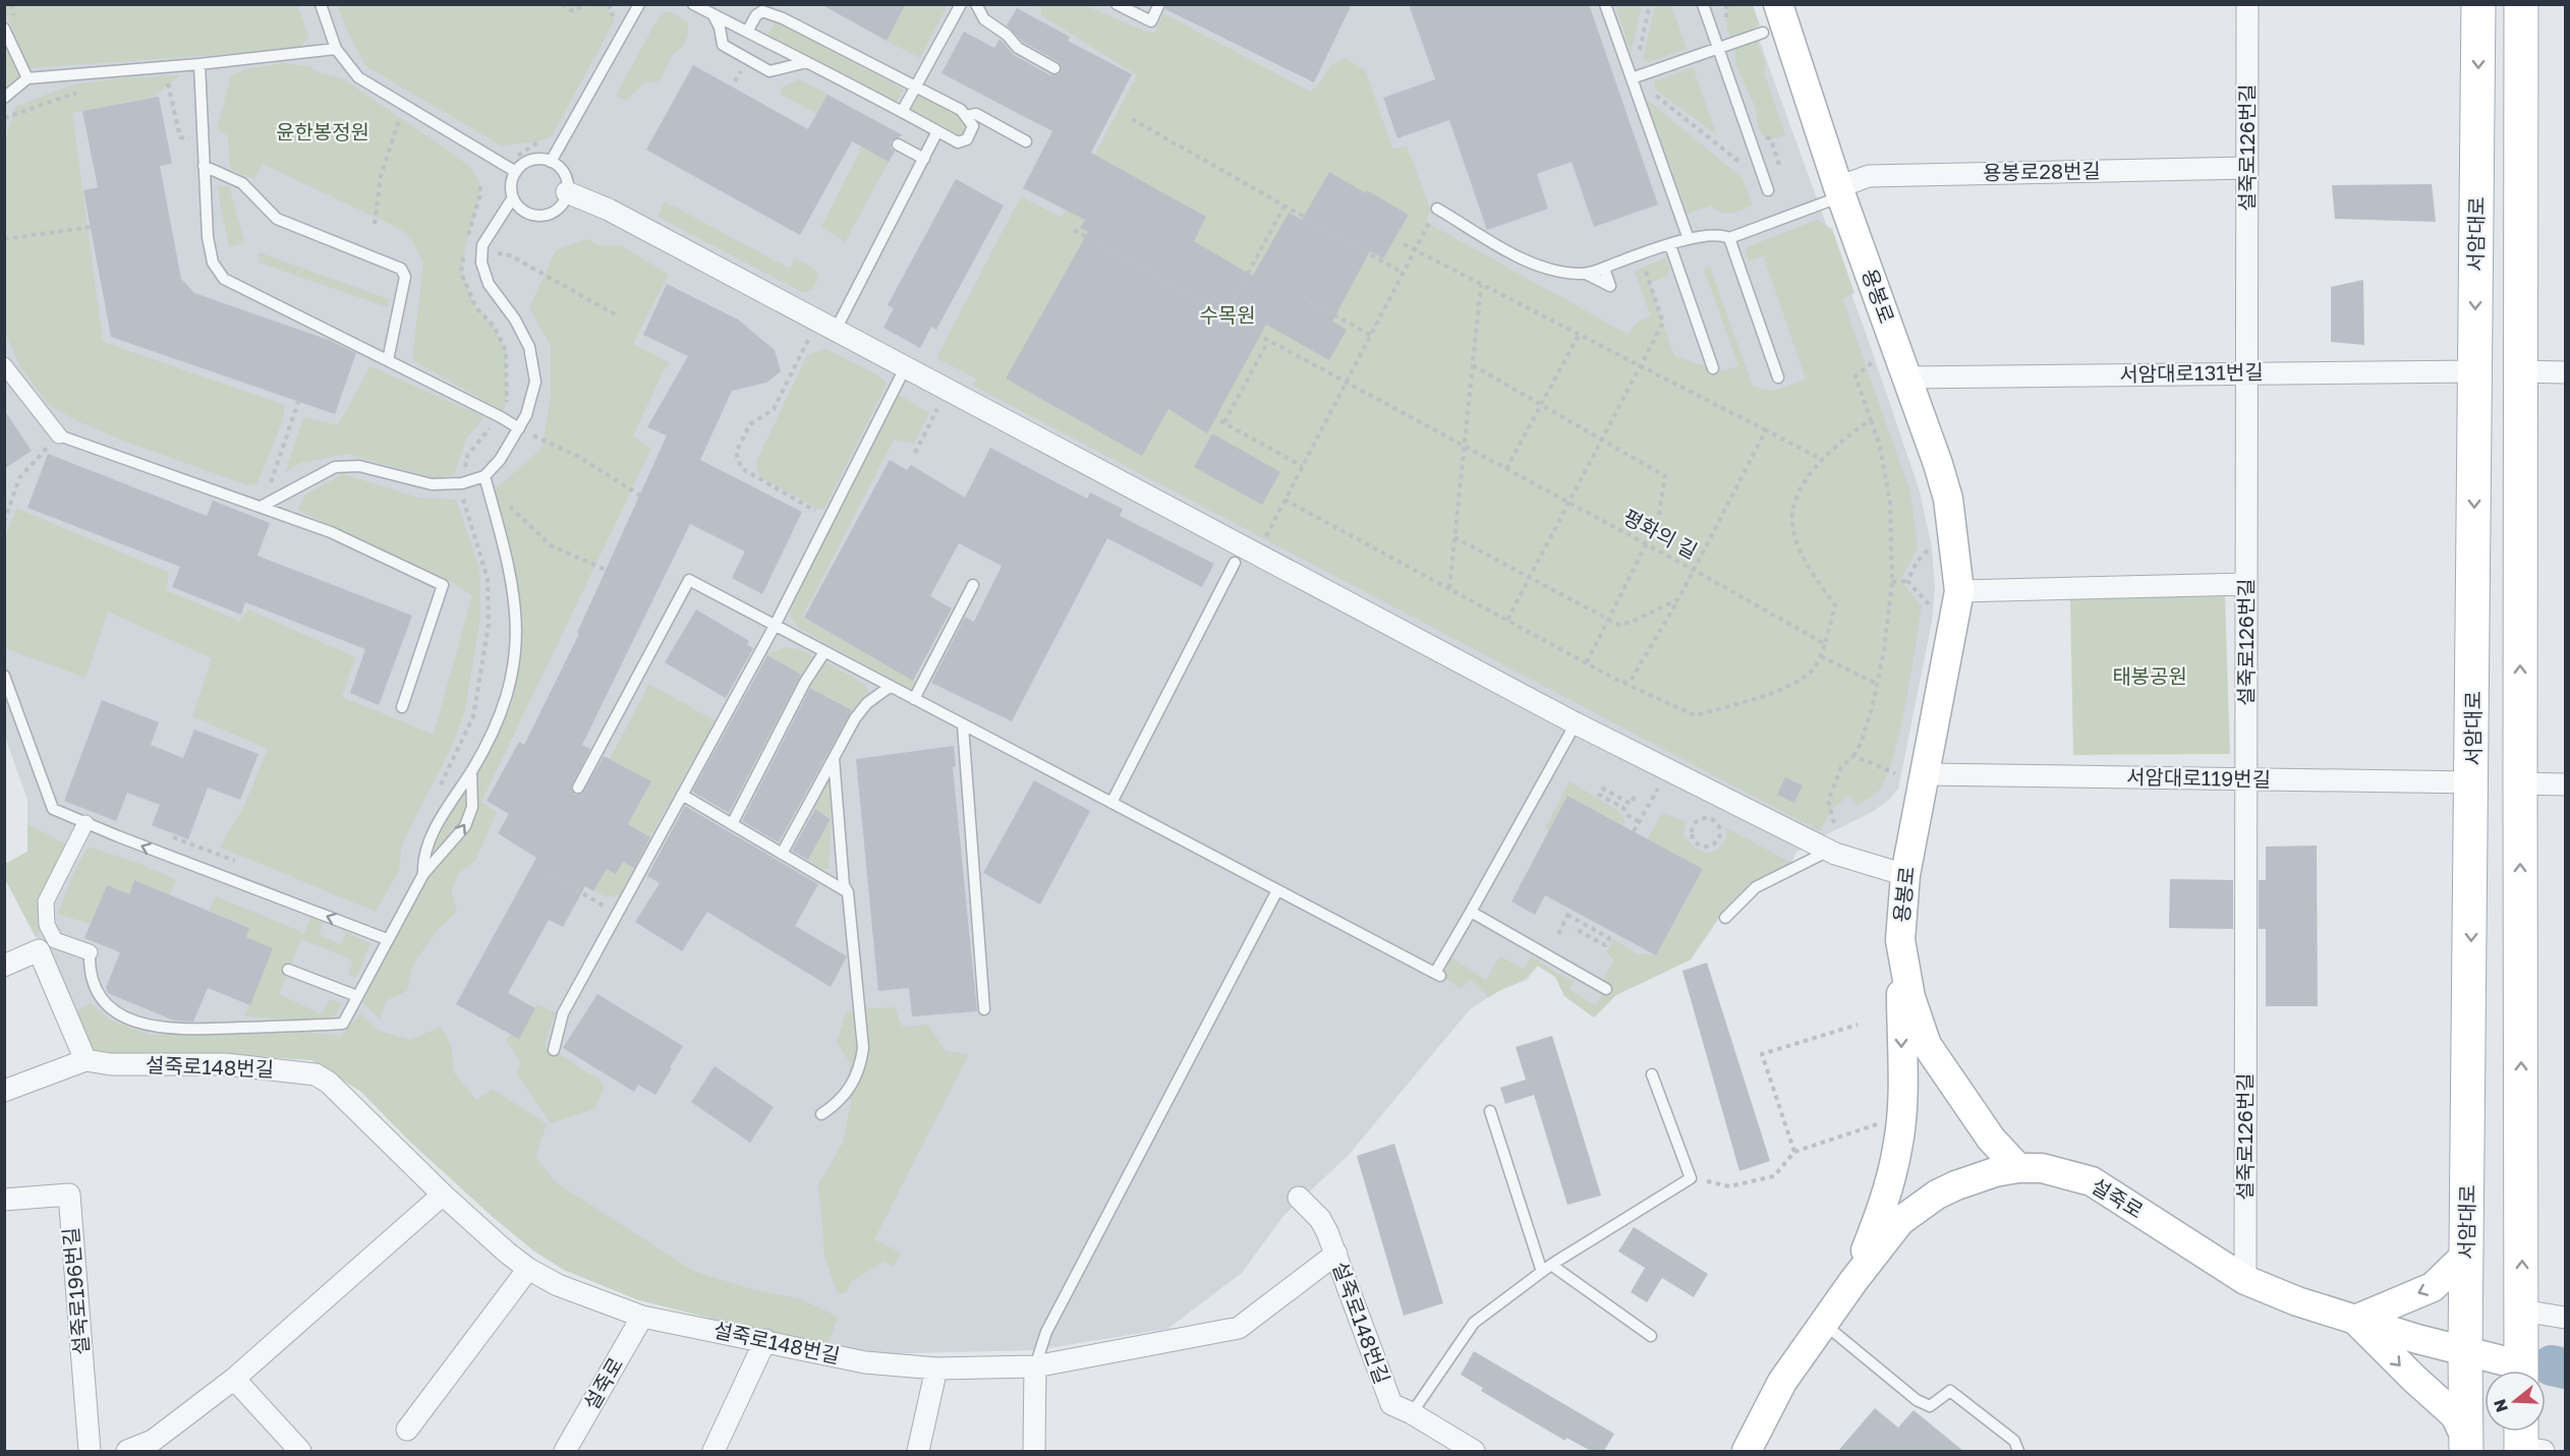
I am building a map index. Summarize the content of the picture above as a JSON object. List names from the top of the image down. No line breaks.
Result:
{"streets":{"main road":["서암대로","용봉로","설죽로"],"street":["설죽로126번길","용봉로28번길","서암대로131번길","서암대로119번길","설죽로148번길","설죽로196번길"],"path":["평화의 길"]},"crossings":[["설죽로126번길","용봉로28번길"],["설죽로126번길","서암대로131번길"],["설죽로126번길","서암대로119번길"],["설죽로126번길","설죽로"],["용봉로28번길","용봉로"],["서암대로","서암대로131번길"],["서암대로","서암대로119번길"],["서암대로","설죽로"],["용봉로","서암대로131번길"],["용봉로","서암대로119번길"],["용봉로","설죽로"],["설죽로148번길","설죽로"]],"parks":["윤한봉정원","수목원","태봉공원"],"north":"left"}
